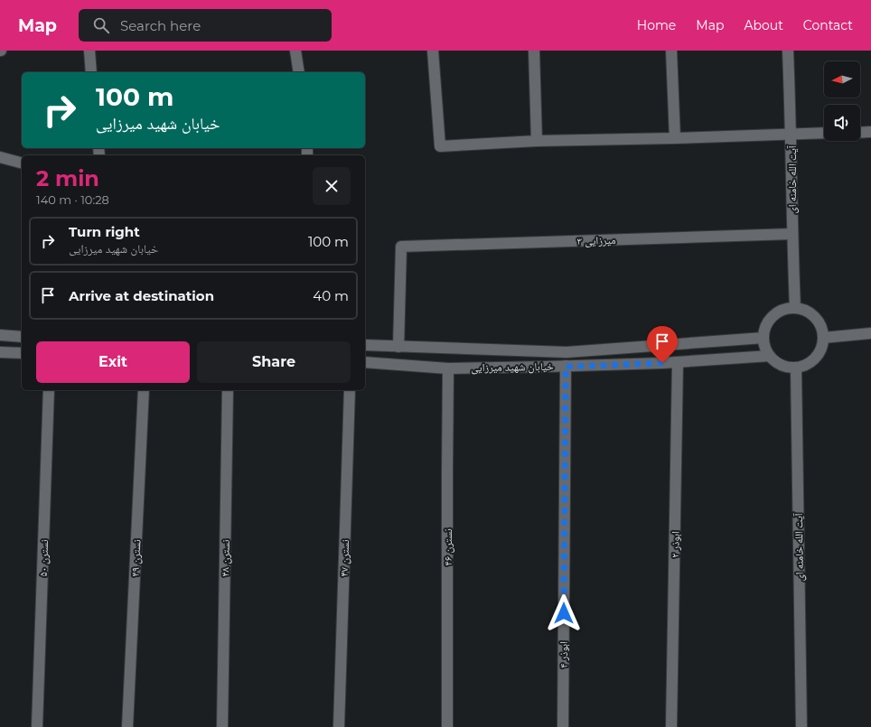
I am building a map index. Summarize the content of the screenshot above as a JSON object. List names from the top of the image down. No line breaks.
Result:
{"streets":{"street":["آیت الله خامنه ای","میرزایی ۳","خیابان شهید میرزایی","ابوذر ۲","نسترن ۴۶","نسترن ۵۰","نسترن ۴۹","نسترن ۴۸","نسترن ۴۷","ابوذر ۴"]},"crossings":[["آیت الله خامنه ای","میرزایی ۳"],["آیت الله خامنه ای","خیابان شهید میرزایی"],["میرزایی ۳","خیابان شهید میرزایی"],["خیابان شهید میرزایی","ابوذر ۲"],["خیابان شهید میرزایی","نسترن ۴۶"],["خیابان شهید میرزایی","ابوذر ۴"]],"north":"left","page":{"header":"Map","search":"Search here","nav":["Home","Map","About","Contact"],"turn":["100 m","خیابان شهید میرزایی"],"heading":["2 min","140 m · 10:28"],"list":[{"name":"Turn right","note":"خیابان شهید میرزایی","value":"100 m"},{"name":"Arrive at destination","value":"40 m"}],"buttons":["Exit","Share"]}}
